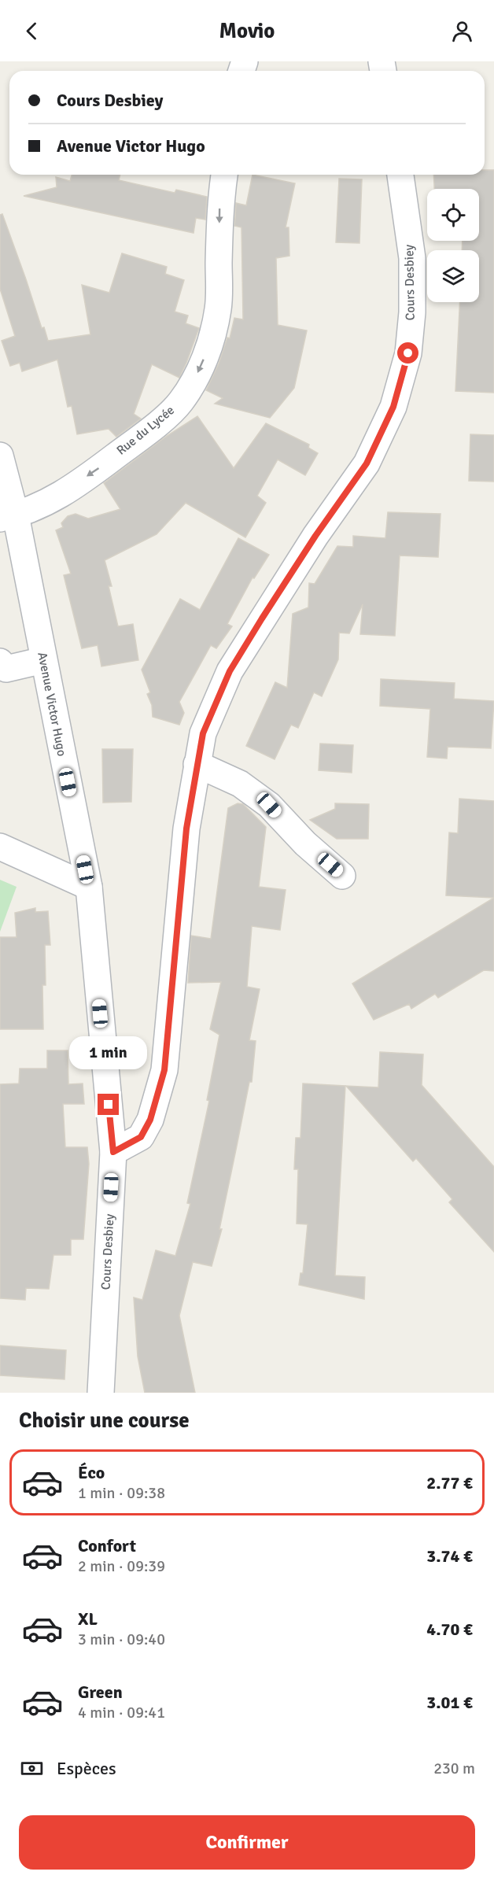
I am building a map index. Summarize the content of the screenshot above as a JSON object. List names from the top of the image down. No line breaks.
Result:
{"streets":{"street":["Cours Desbiey","Rue du Lycée","Avenue Victor Hugo"]},"crossings":[["Cours Desbiey","Avenue Victor Hugo"],["Rue du Lycée","Avenue Victor Hugo"]],"one_way":["Rue du Lycée"],"page":{"header":"Movio","banner":["Cours Desbiey","Avenue Victor Hugo"],"bubble":"1 min","heading":"Choisir une course","list":[{"name":"Éco","note":"1 min · 09:38","value":"2.77 €"},{"name":"Confort","note":"2 min · 09:39","value":"3.74 €"},{"name":"XL","note":"3 min · 09:40","value":"4.70 €"},{"name":"Green","note":"4 min · 09:41","value":"3.01 €"}],"pay":["Espèces","230 m"],"buttons":"Confirmer"}}
